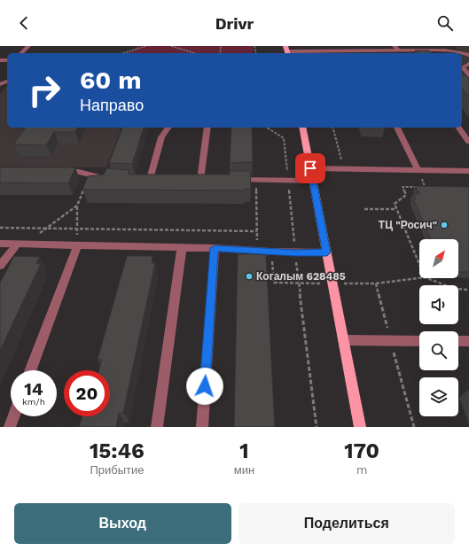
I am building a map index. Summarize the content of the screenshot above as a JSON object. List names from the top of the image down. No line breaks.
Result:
{"places":["ТЦ \"Росич\"","Когалым 628485"],"north":"top right","page":{"header":"Drivr","turn":["60 m","Направо"],"speed":"14 km/h","limit":"20","eta":["15:46","Прибытие","1","мин","170","m"],"buttons":["Выход","Поделиться"]}}
